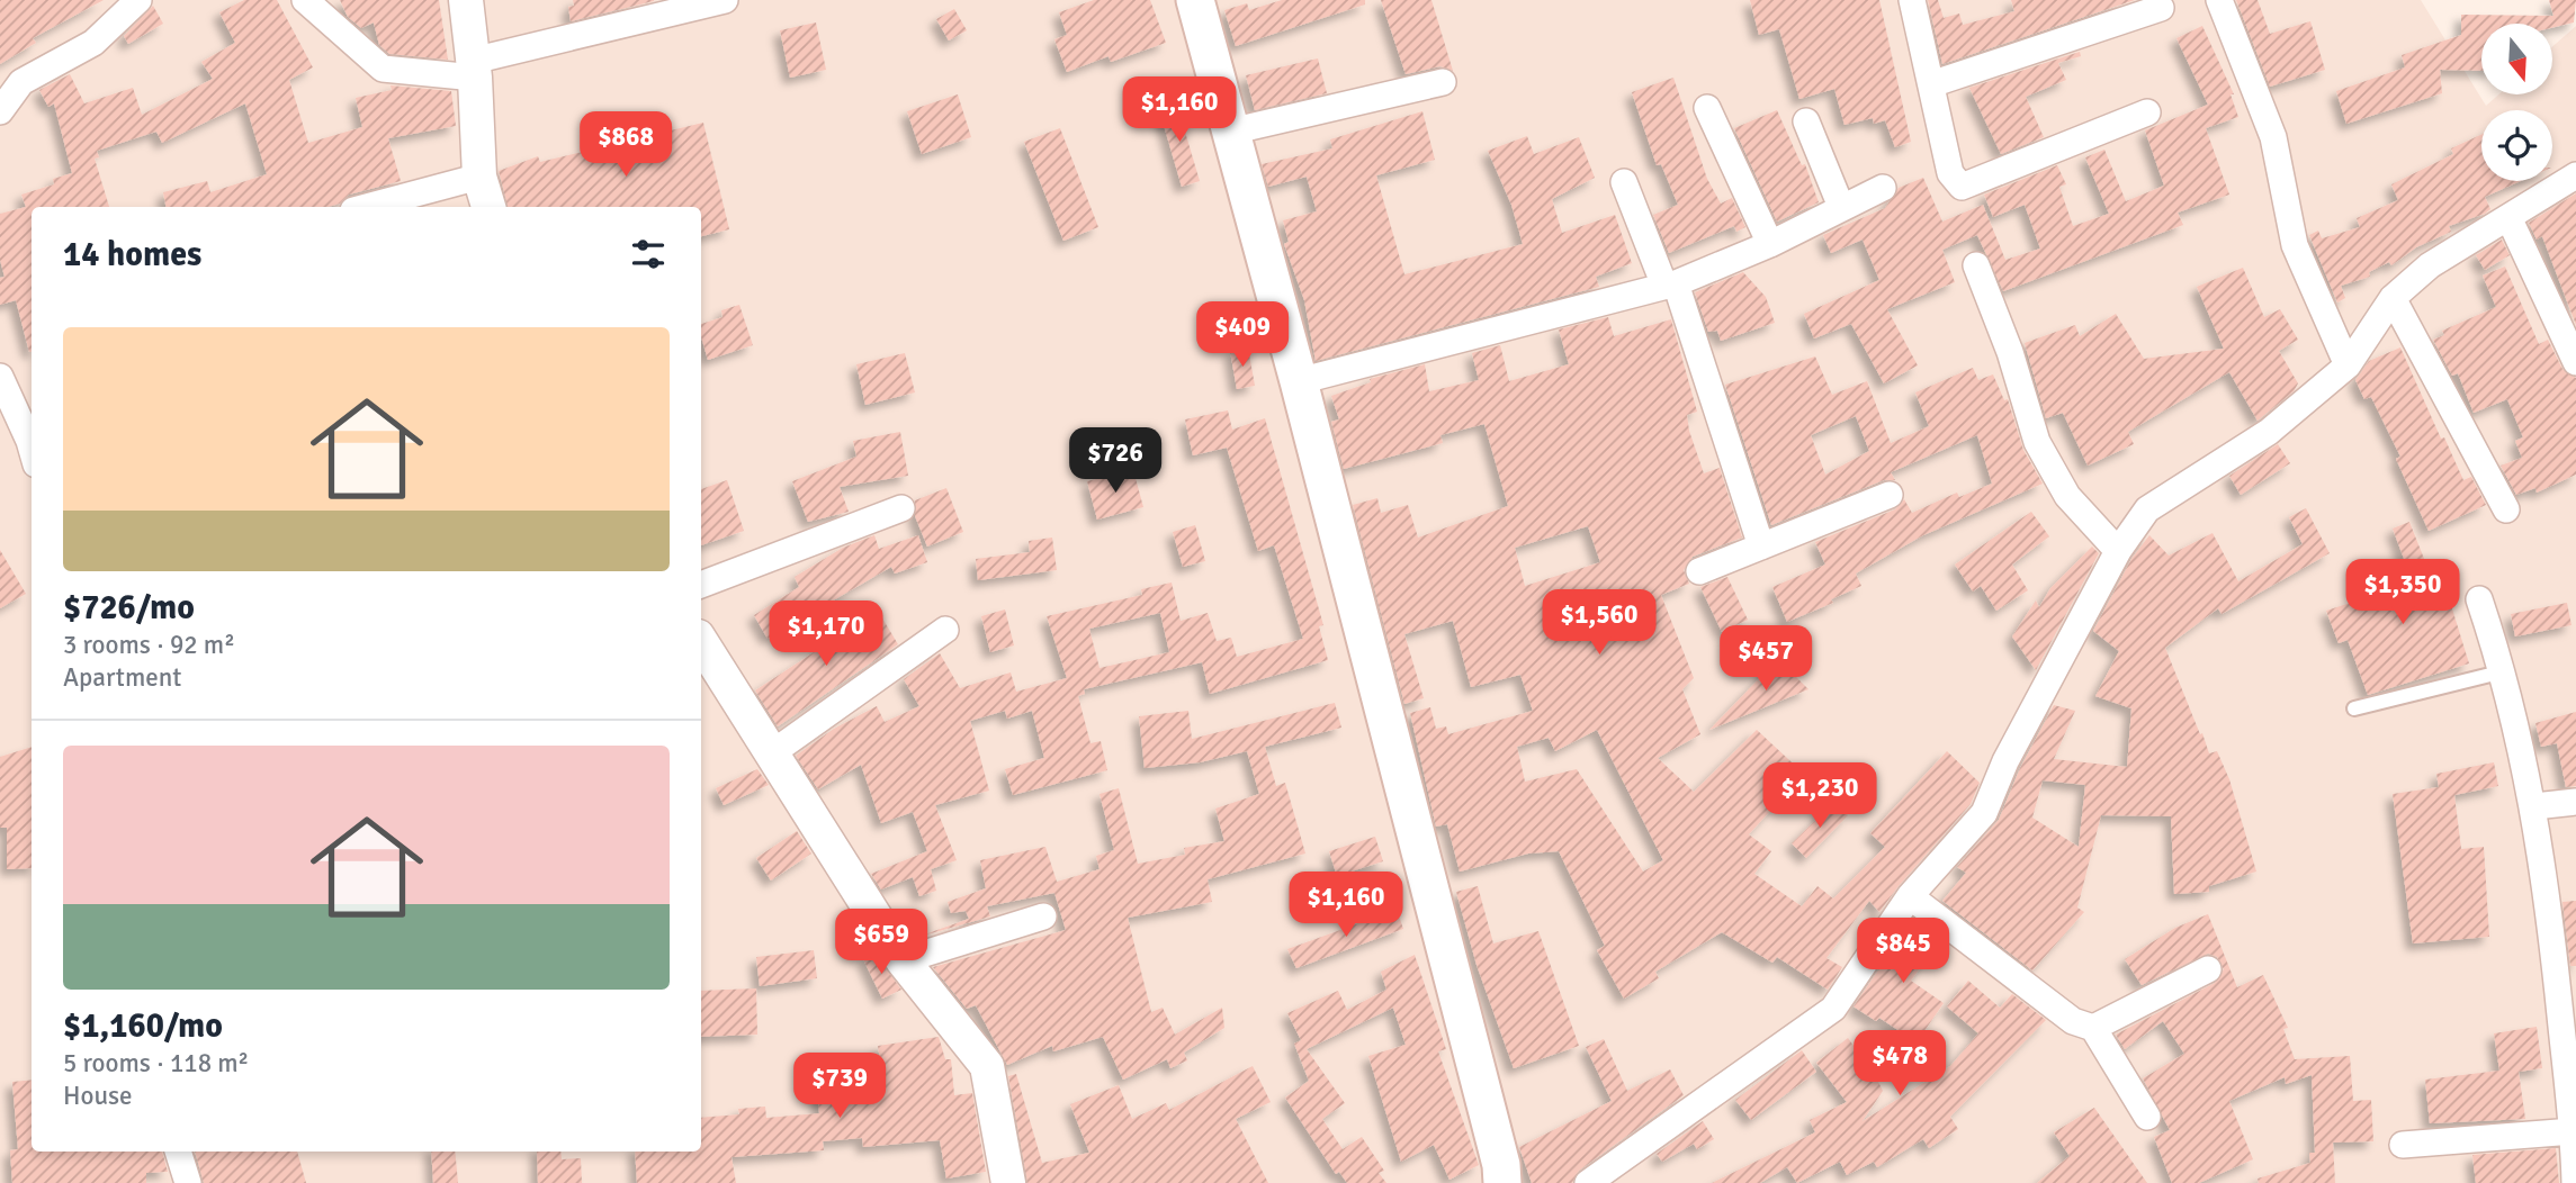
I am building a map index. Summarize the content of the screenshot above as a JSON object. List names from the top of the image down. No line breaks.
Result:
{"north":"bottom","page":{"price":["$1,160","$868","$409","$726","$1,350","$1,560","$1,170","$457","$1,230","$1,160","$659","$845","$478","$739"],"heading":"14 homes","list":[{"name":"$726/mo","note":"3 rooms · 92 m² · Apartment"},{"name":"$1,160/mo","note":"5 rooms · 118 m² · House"}]}}
